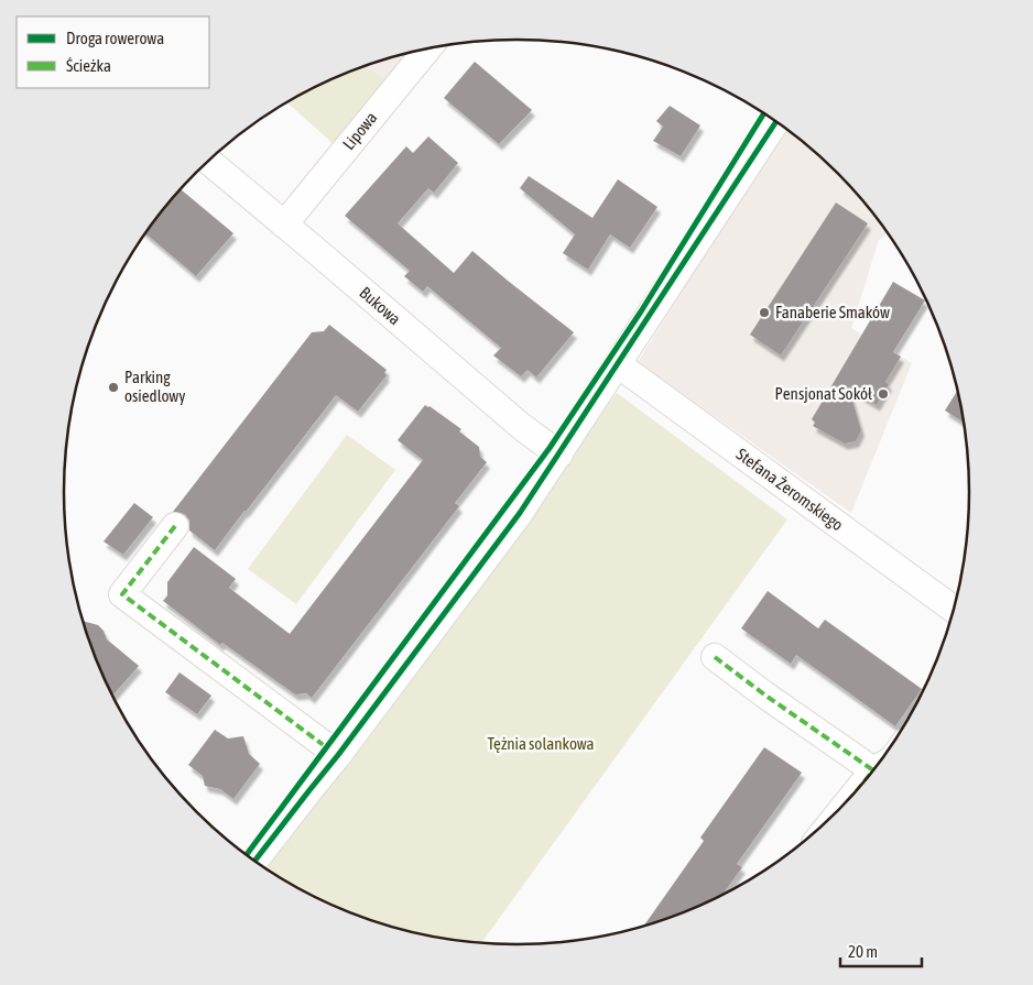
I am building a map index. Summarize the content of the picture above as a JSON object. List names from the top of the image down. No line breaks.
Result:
{"streets":{"street":["Lipowa","Bukowa","Stefana Żeromskiego"]},"crossings":[["Lipowa","Bukowa"]],"parks":["Tężnia solankowa"],"places":["Fanaberie Smaków","Parking osiedlowy","Pensjonat Sokół"],"legend":["Droga rowerowa","Ścieżka"],"scale_bar":"20 m"}
